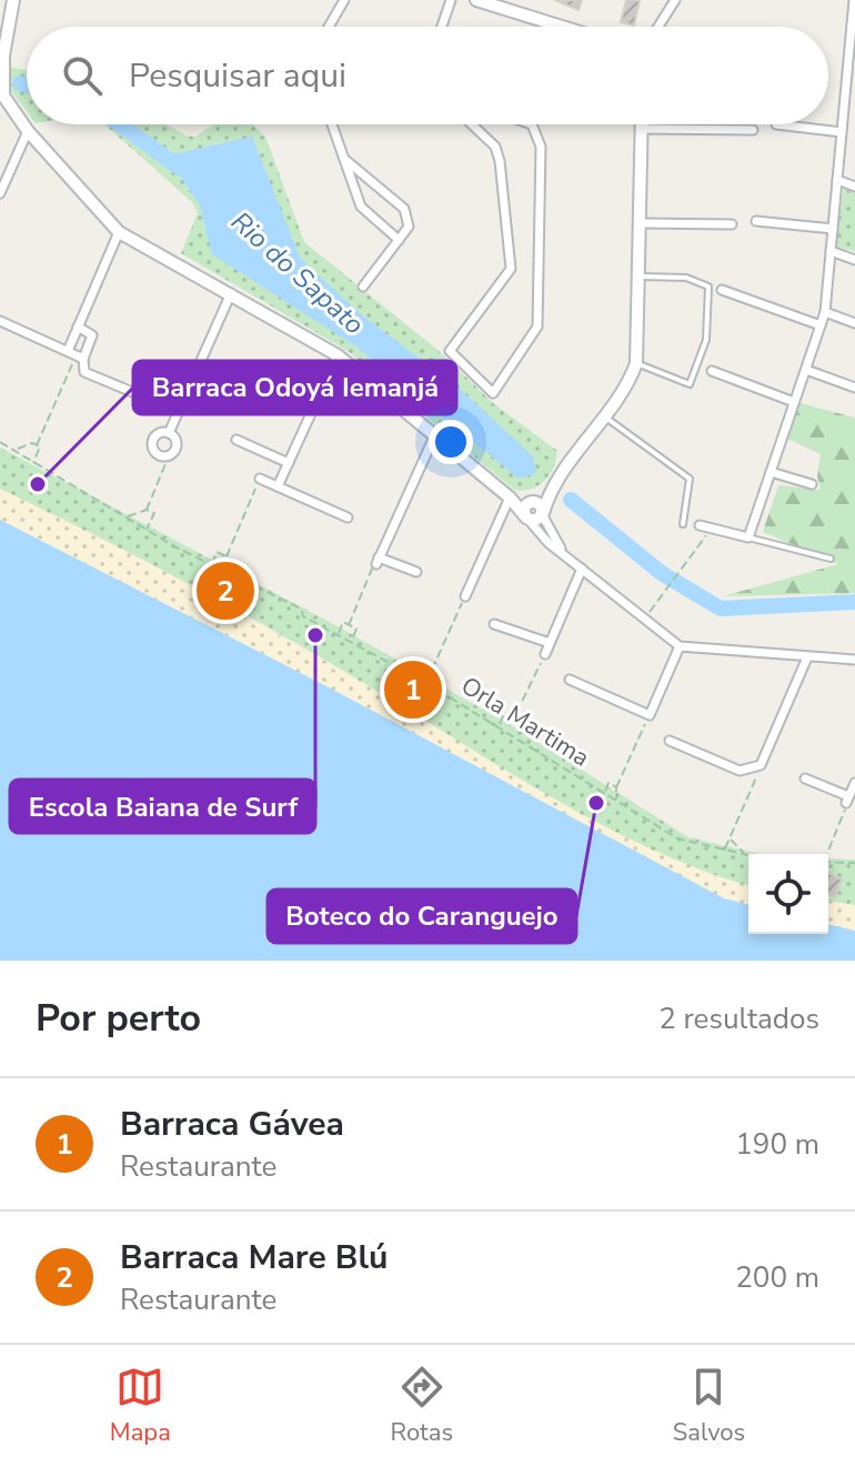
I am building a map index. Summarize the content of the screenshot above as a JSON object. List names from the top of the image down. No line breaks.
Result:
{"streets":{"path":["Orla Martima"]},"water":["Rio do Sapato"],"places":["Barraca Odoyá Iemanjá","Escola Baiana de Surf","Boteco do Caranguejo"],"page":{"search":"Pesquisar aqui","pins":["2","1"],"heading":["Por perto","2 resultados"],"list":[{"mark":"1","name":"Barraca Gávea","note":"Restaurante","value":"190 m"},{"mark":"2","name":"Barraca Mare Blú","note":"Restaurante","value":"200 m"}],"nav":["Mapa","Rotas","Salvos"]}}
